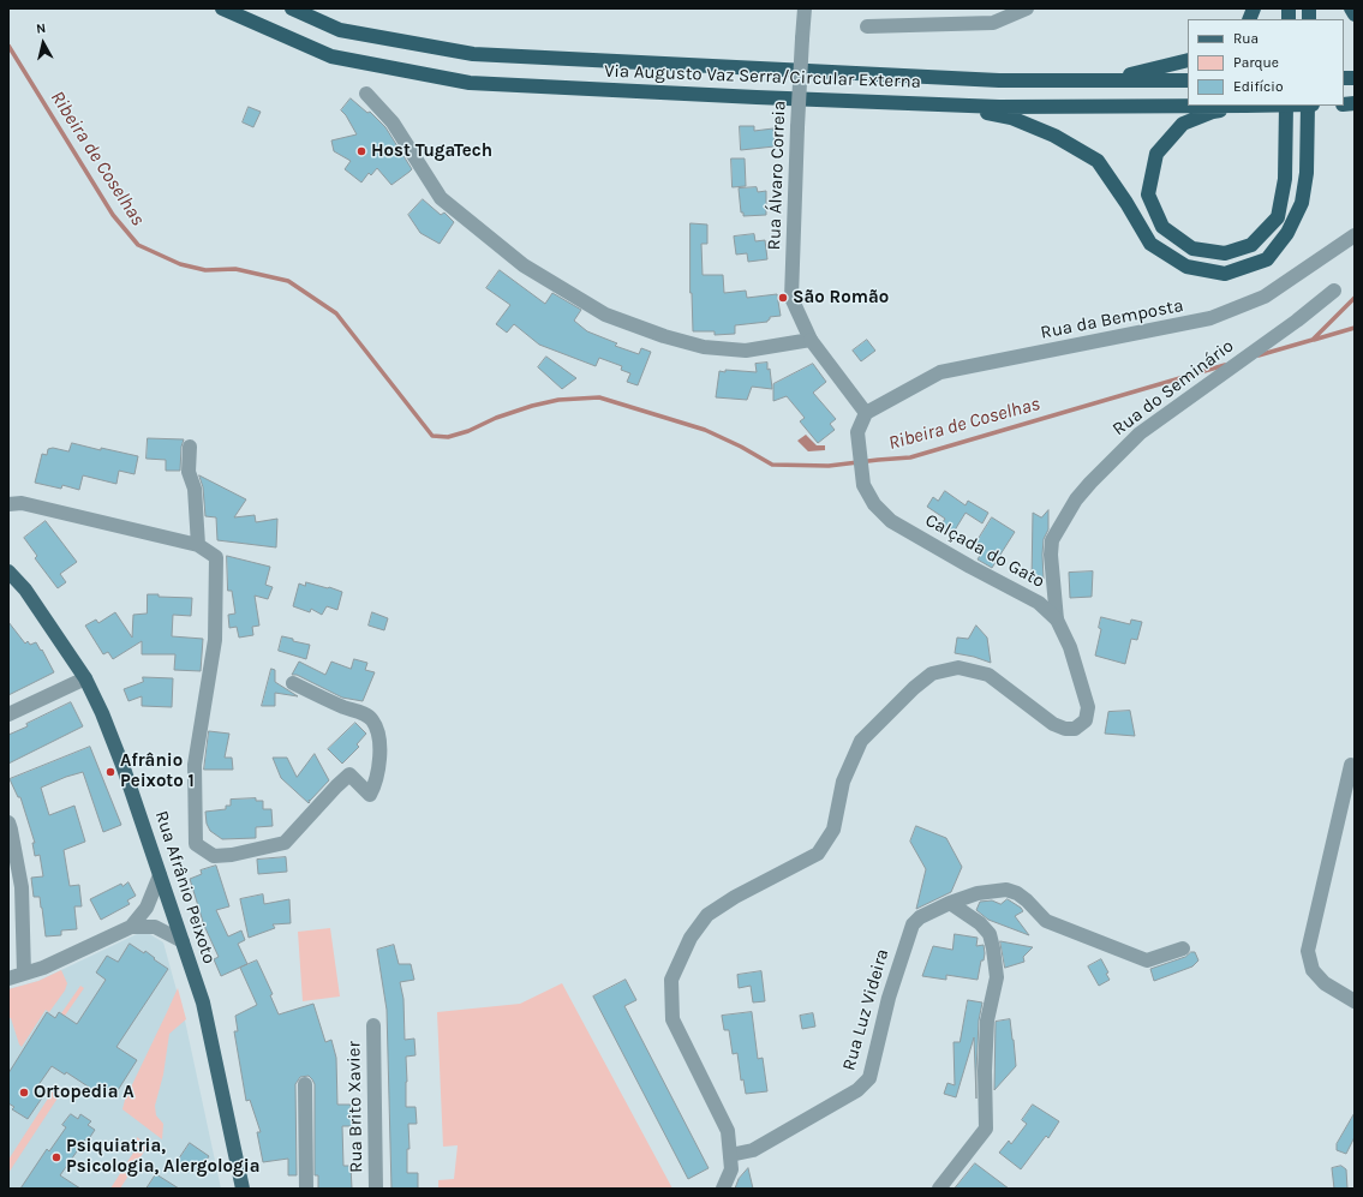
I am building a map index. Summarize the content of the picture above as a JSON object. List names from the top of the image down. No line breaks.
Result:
{"streets":{"highway":["Via Augusto Vaz Serra/Circular Externa"],"main road":["Rua Afrânio Peixoto"],"street":["Rua Álvaro Correia","Rua da Bemposta","Rua do Seminário","Calçada do Gato","Rua Luz Videira","Rua Brito Xavier"]},"crossings":[["Rua Álvaro Correia","Rua da Bemposta"],["Rua Álvaro Correia","Calçada do Gato"],["Rua da Bemposta","Calçada do Gato"],["Rua do Seminário","Calçada do Gato"],["Calçada do Gato","Rua Luz Videira"]],"water":["Ribeira de Coselhas"],"places":["Host TugaTech","São Romão","Afrânio Peixoto 1","Ortopedia A","Psiquiatria, Psicologia, Alergologia"],"legend":["Rua","Parque","Edifício"],"north":"top"}
